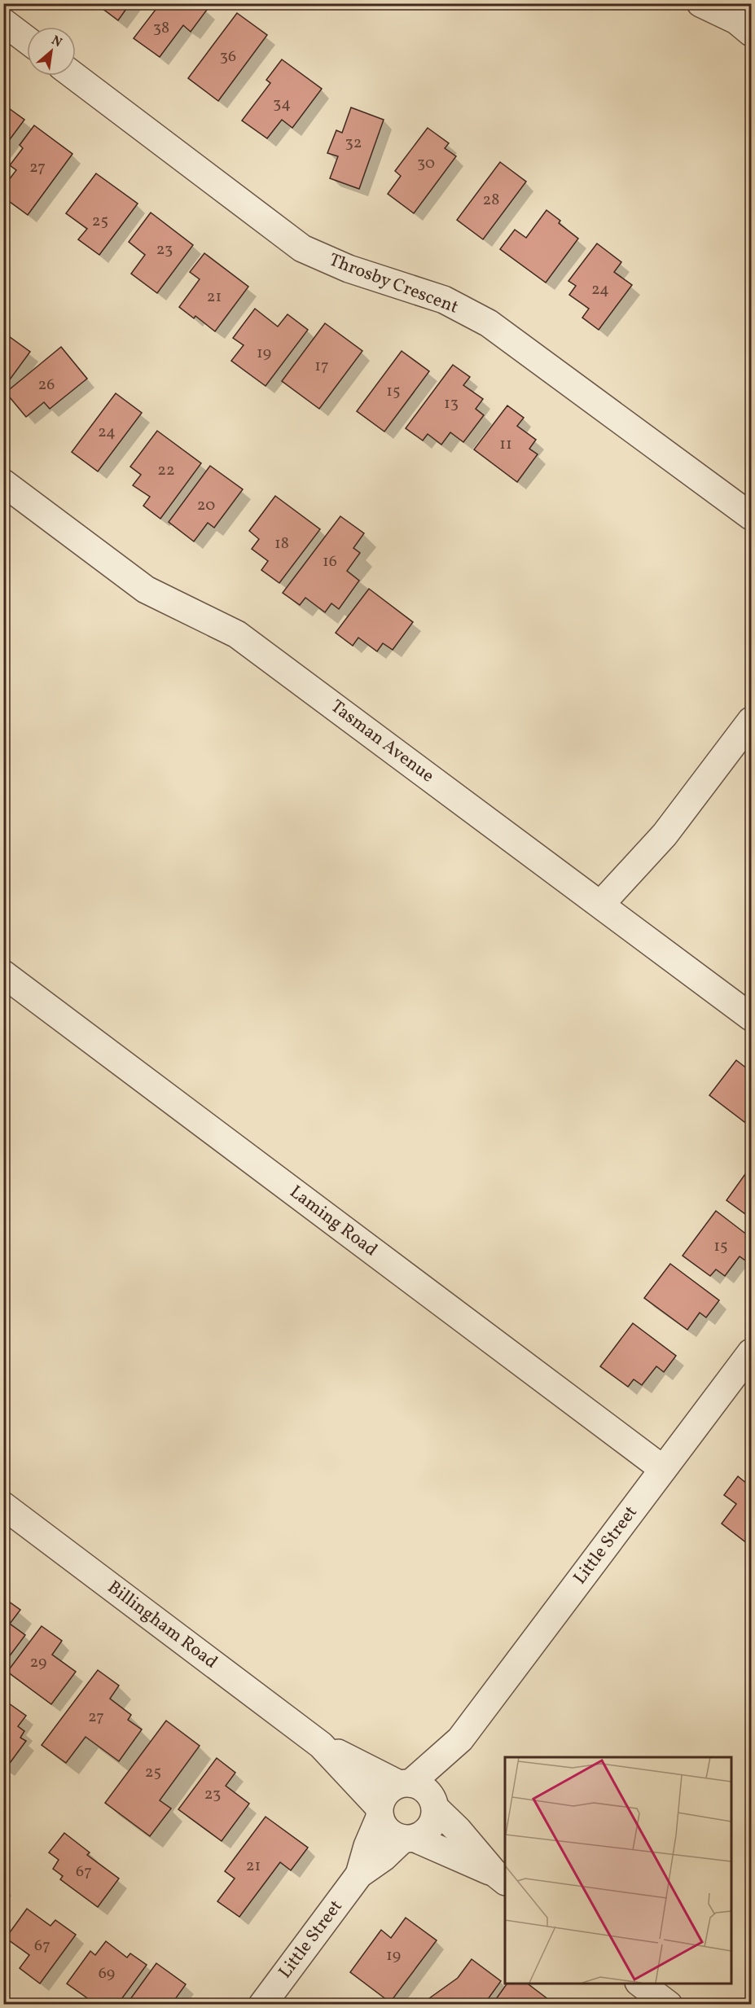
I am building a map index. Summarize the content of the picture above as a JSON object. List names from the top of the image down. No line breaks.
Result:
{"streets":{"street":["Throsby Crescent","Tasman Avenue","Laming Road","Little Street","Billingham Road"]},"crossings":[["Laming Road","Little Street"],["Little Street","Billingham Road"]],"house_numbers":["38","36","34","32","30","27","28","25","23","24","21","19","17","26","15","13","24","11","22","20","18","16","15","29","27","25","23","21","67","67","19","69"],"north":"top right"}
